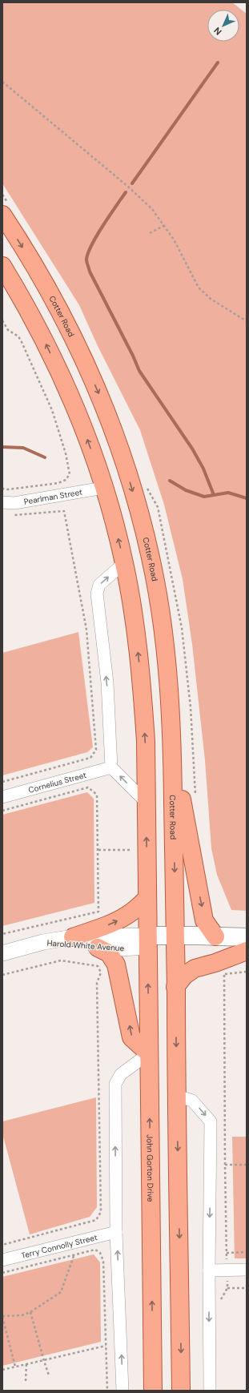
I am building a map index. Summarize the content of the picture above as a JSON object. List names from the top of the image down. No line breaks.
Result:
{"streets":{"main road":["Cotter Road","John Gorton Drive"],"street":["Pearlman Street","Cornelius Street","Harold White Avenue","Terry Connolly Street"]},"crossings":[["Harold White Avenue","John Gorton Drive"]],"north":"bottom left"}
